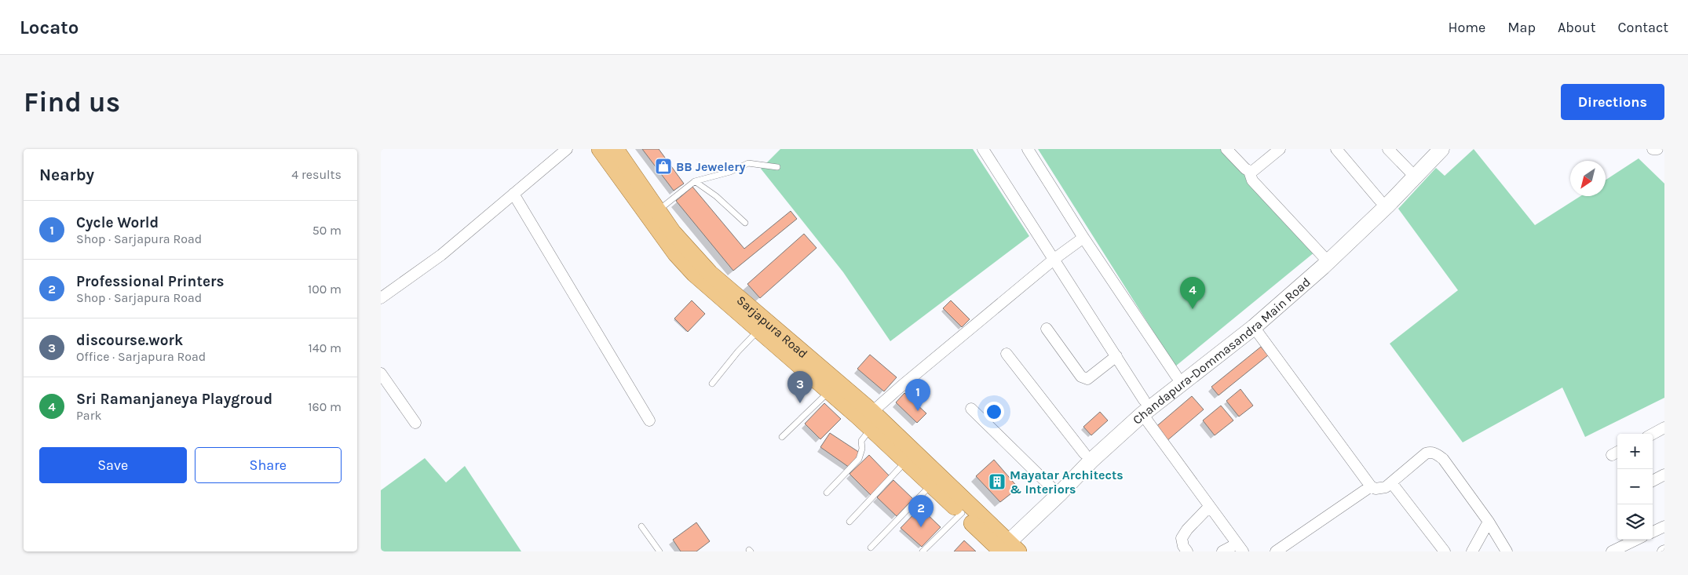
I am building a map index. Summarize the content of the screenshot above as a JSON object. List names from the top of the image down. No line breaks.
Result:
{"streets":{"main road":["Sarjapura Road","Chandapura-Dommasandra Main Road"]},"crossings":[["Sarjapura Road","Chandapura-Dommasandra Main Road"]],"places":{"shop":["BB Jewelery"],"building":["Mayatar Architects & Interiors"]},"north":"bottom left","page":{"header":"Locato","nav":["Home","Map","About","Contact"],"buttons":["Directions",["Save","Share"]],"title":"Find us","heading":["Nearby","4 results"],"list":[{"mark":"1","name":"Cycle World","note":"Shop · Sarjapura Road","value":"50 m"},{"mark":"2","name":"Professional Printers","note":"Shop · Sarjapura Road","value":"100 m"},{"mark":"3","name":"discourse.work","note":"Office · Sarjapura Road","value":"140 m"},{"mark":"4","name":"Sri Ramanjaneya Playgroud","note":"Park","value":"160 m"}],"pins":["4","3","1","2"],"map_buttons":["+","−"]}}
